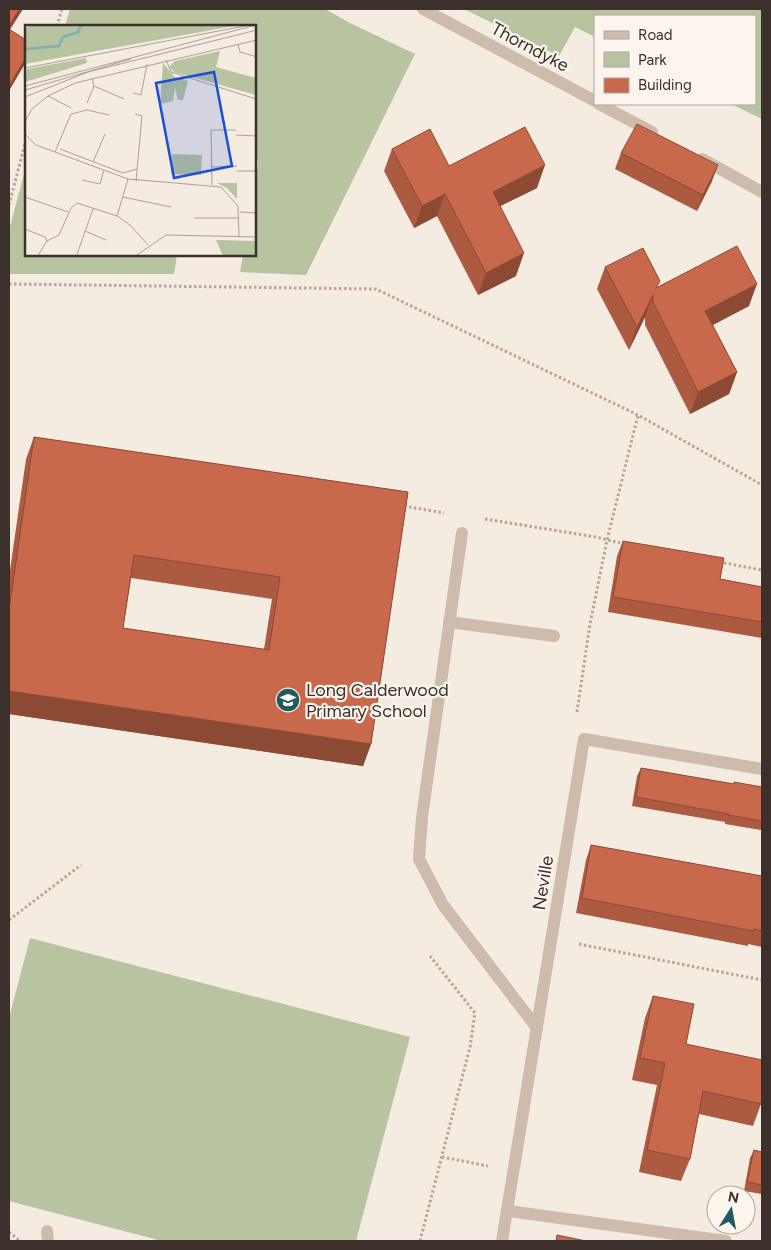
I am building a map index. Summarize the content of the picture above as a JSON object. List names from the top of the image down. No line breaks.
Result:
{"streets":{"street":["Thorndyke","Neville"]},"places":{"school or university":["Long Calderwood Primary School"]},"legend":["Road","Park","Building"],"north":"top"}
